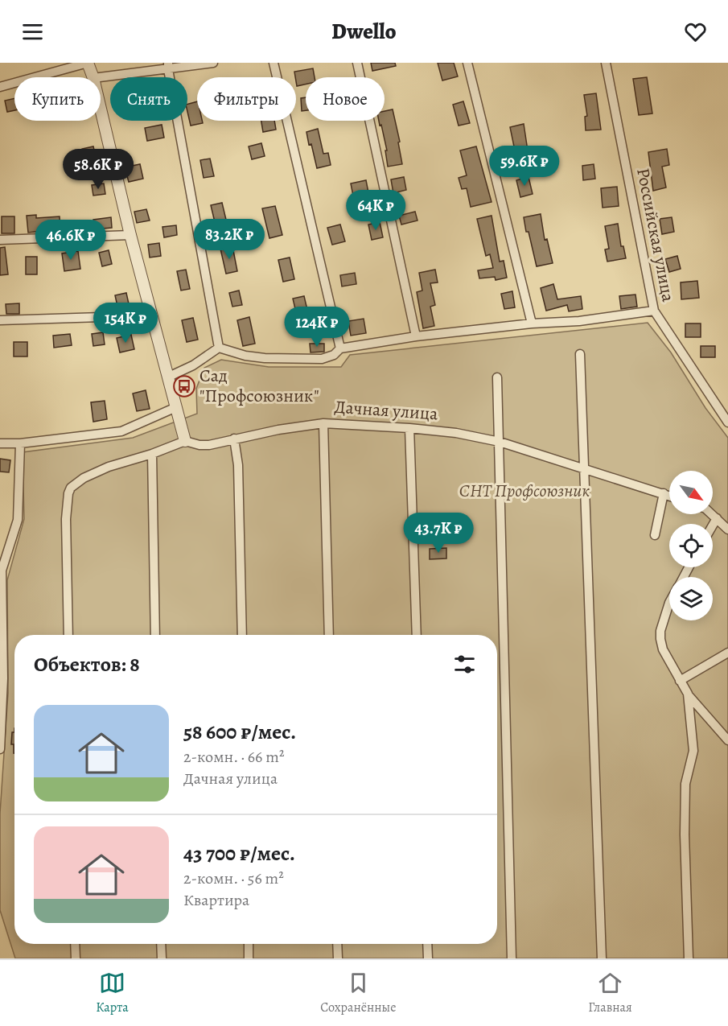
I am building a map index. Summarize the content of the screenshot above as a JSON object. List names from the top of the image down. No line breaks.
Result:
{"streets":{"street":["Российская улица","Дачная улица"]},"parks":["СНТ Профсоюзник"],"places":{"bus stop":["Сад \"Профсоюзник\""]},"north":"bottom right","page":{"header":"Dwello","chip":["Купить","Снять","Фильтры","Новое"],"price":["59.6K ₽","58.6K ₽","64K ₽","83.2K ₽","46.6K ₽","154K ₽","124K ₽","43.7K ₽"],"heading":"Объектов: 8","list":[{"name":"58 600 ₽/мес.","note":"2-комн. · 66 m² · Дачная улица"},{"name":"43 700 ₽/мес.","note":"2-комн. · 56 m² · Квартира"}],"tabs":["Карта","Сохранённые","Главная"]}}
